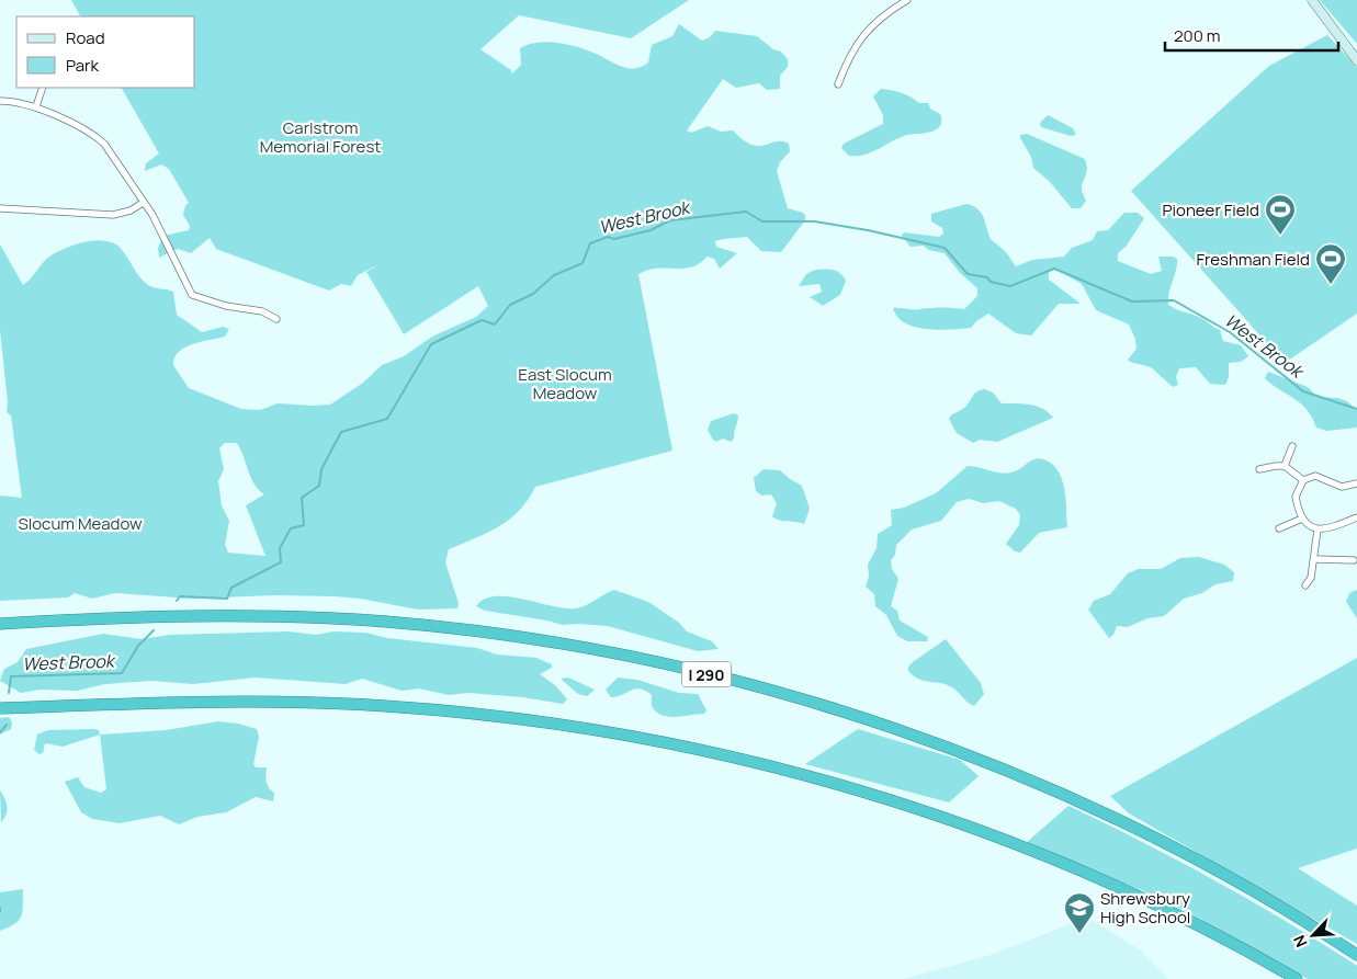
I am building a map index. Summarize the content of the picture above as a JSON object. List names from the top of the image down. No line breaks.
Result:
{"streets":{"highway":["I 290"]},"water":["West Brook"],"parks":["Carlstrom Memorial Forest","East Slocum Meadow","Slocum Meadow"],"places":{"sports":["Pioneer Field","Freshman Field"],"school or university":["Shrewsbury High School"]},"legend":["Road","Park"],"scale_bar":"200 m","north":"bottom left"}
